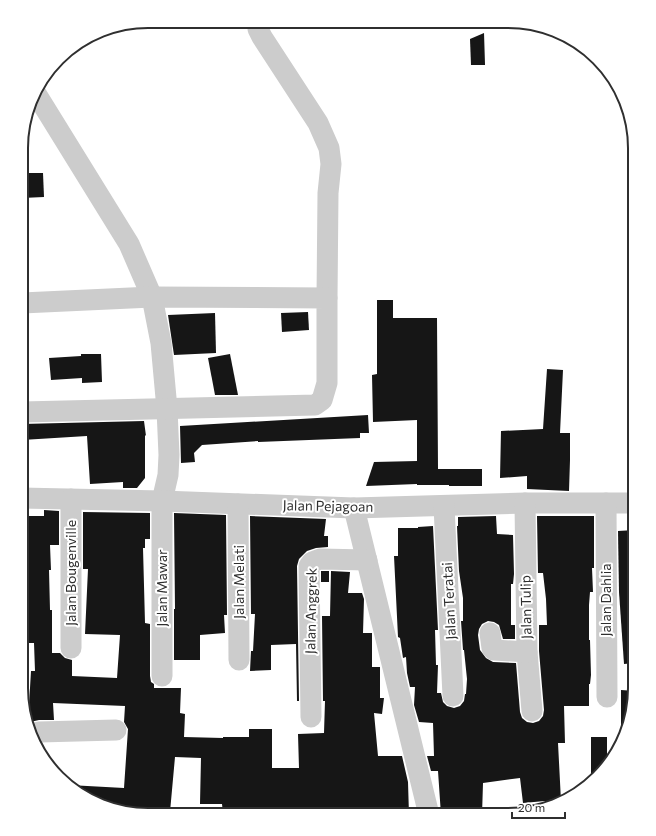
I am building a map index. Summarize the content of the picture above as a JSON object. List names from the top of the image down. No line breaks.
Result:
{"streets":{"street":["Jalan Pejagoan","Jalan Bougenville","Jalan Melati","Jalan Mawar","Jalan Dahlia","Jalan Teratai","Jalan Tulip","Jalan Anggrek"]},"crossings":[["Jalan Pejagoan","Jalan Bougenville"],["Jalan Pejagoan","Jalan Melati"],["Jalan Pejagoan","Jalan Mawar"],["Jalan Pejagoan","Jalan Dahlia"],["Jalan Pejagoan","Jalan Teratai"],["Jalan Pejagoan","Jalan Tulip"]],"scale_bar":"20 m"}
